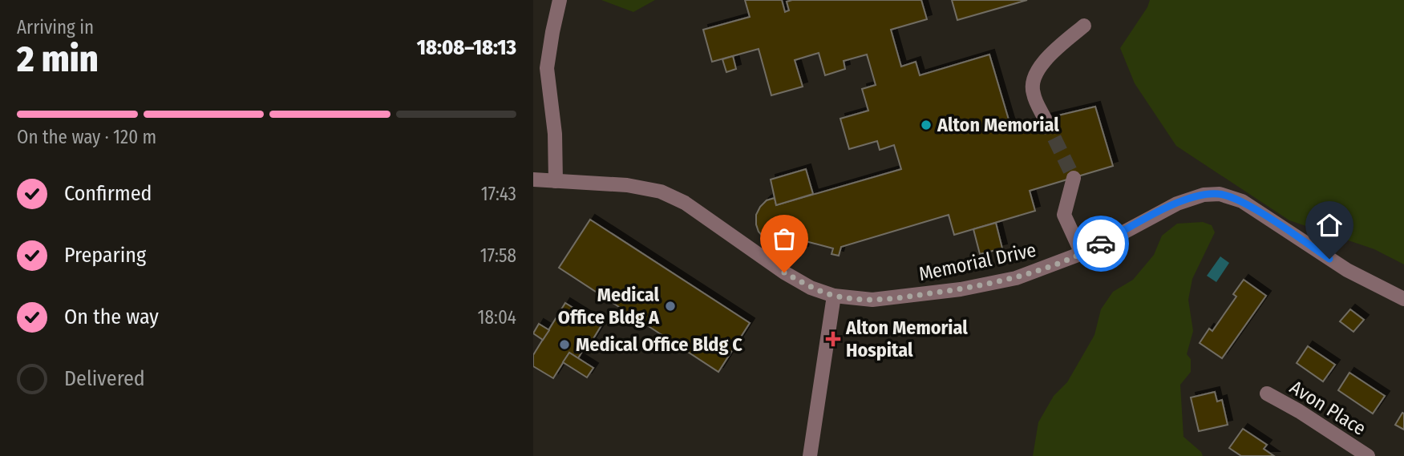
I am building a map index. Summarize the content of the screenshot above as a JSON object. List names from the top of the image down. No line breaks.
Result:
{"streets":{"street":["Memorial Drive","Avon Place"]},"places":{"other":["Alton Memorial","Medical Office Bldg A","Medical Office Bldg C"],"health":["Alton Memorial Hospital"]},"page":{"heading":["2 min","Arriving in","18:08–18:13"],"bar":"On the way · 120 m","list":[["Confirmed","17:43"],["Preparing","17:58"],["On the way","18:04"],"Delivered"]}}
